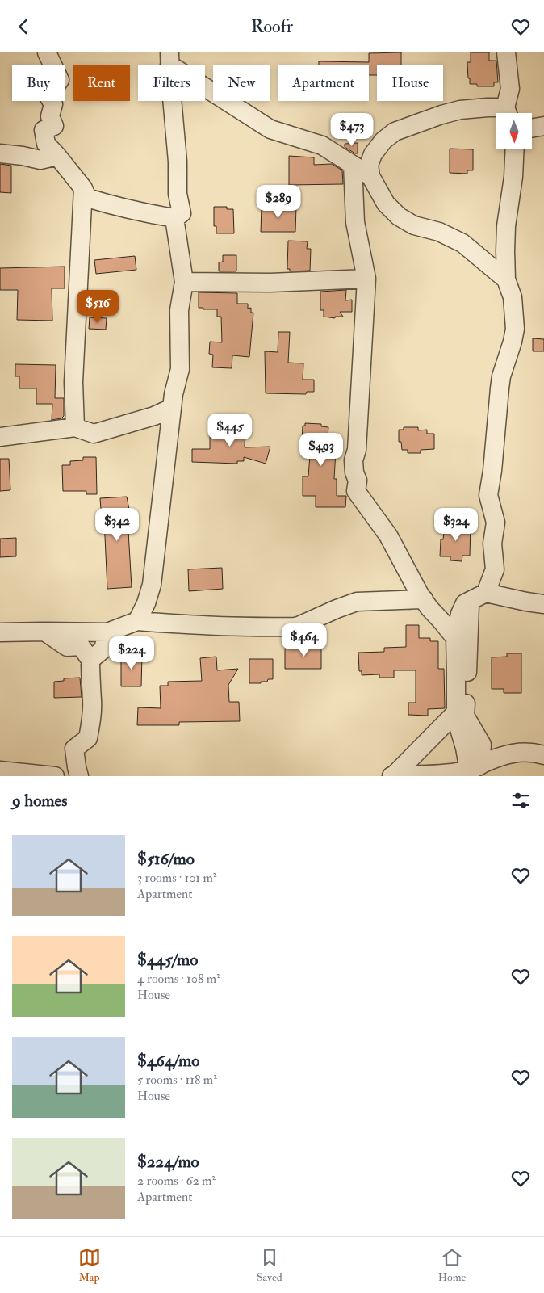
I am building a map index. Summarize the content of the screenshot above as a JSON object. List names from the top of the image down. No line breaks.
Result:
{"north":"bottom","page":{"header":"Roofr","chip":["Buy","Rent","Filters","New","Apartment","House"],"price":["$473","$289","$516","$445","$493","$342","$324","$464","$224"],"heading":"9 homes","list":[{"name":"$516/mo","note":"3 rooms · 101 m² · Apartment"},{"name":"$445/mo","note":"4 rooms · 108 m² · House"},{"name":"$464/mo","note":"5 rooms · 118 m² · House"},{"name":"$224/mo","note":"2 rooms · 62 m² · Apartment"}],"tabs":["Map","Saved","Home"]}}
